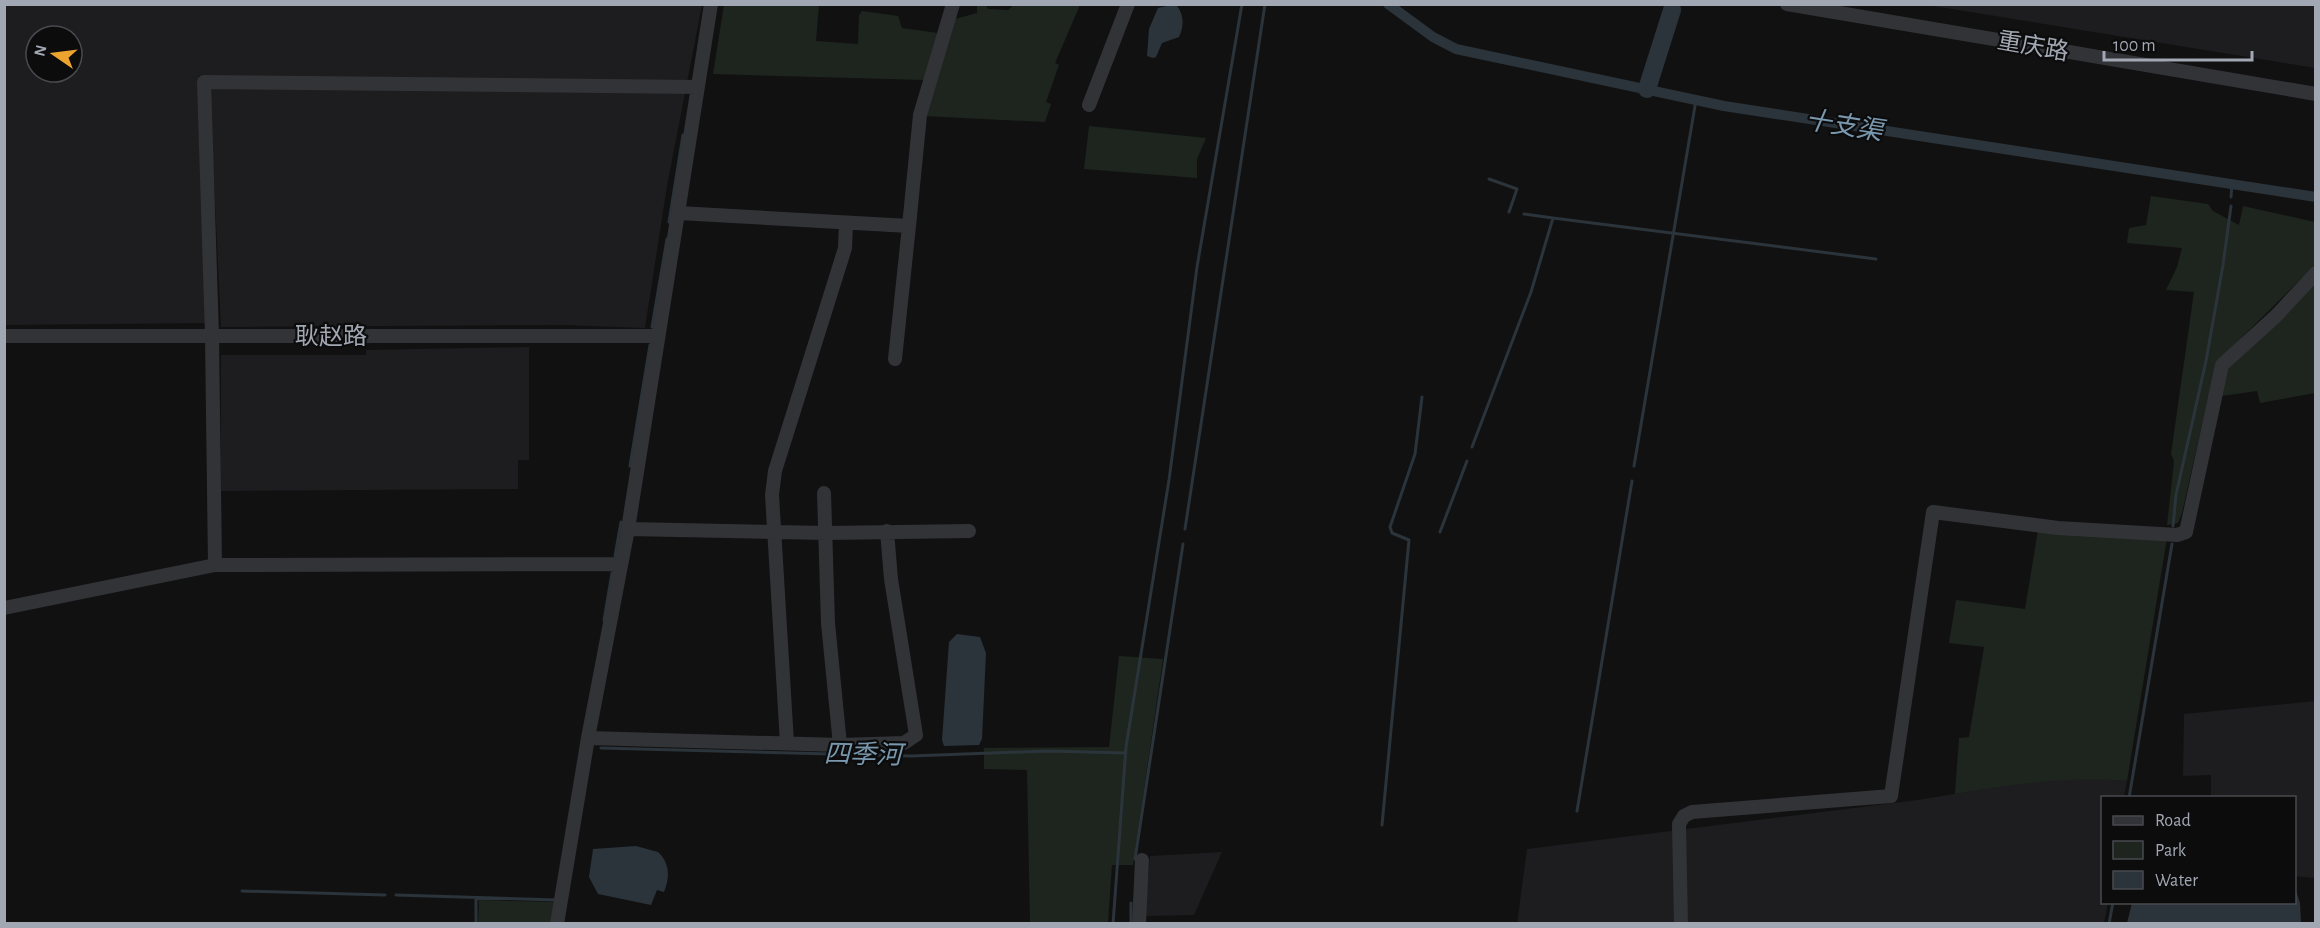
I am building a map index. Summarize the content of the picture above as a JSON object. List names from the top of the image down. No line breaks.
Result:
{"streets":{"street":["重庆路","耿赵路"]},"water":["十支渠","四季河"],"legend":["Road","Park","Water"],"scale_bar":"100 m","north":"left"}
